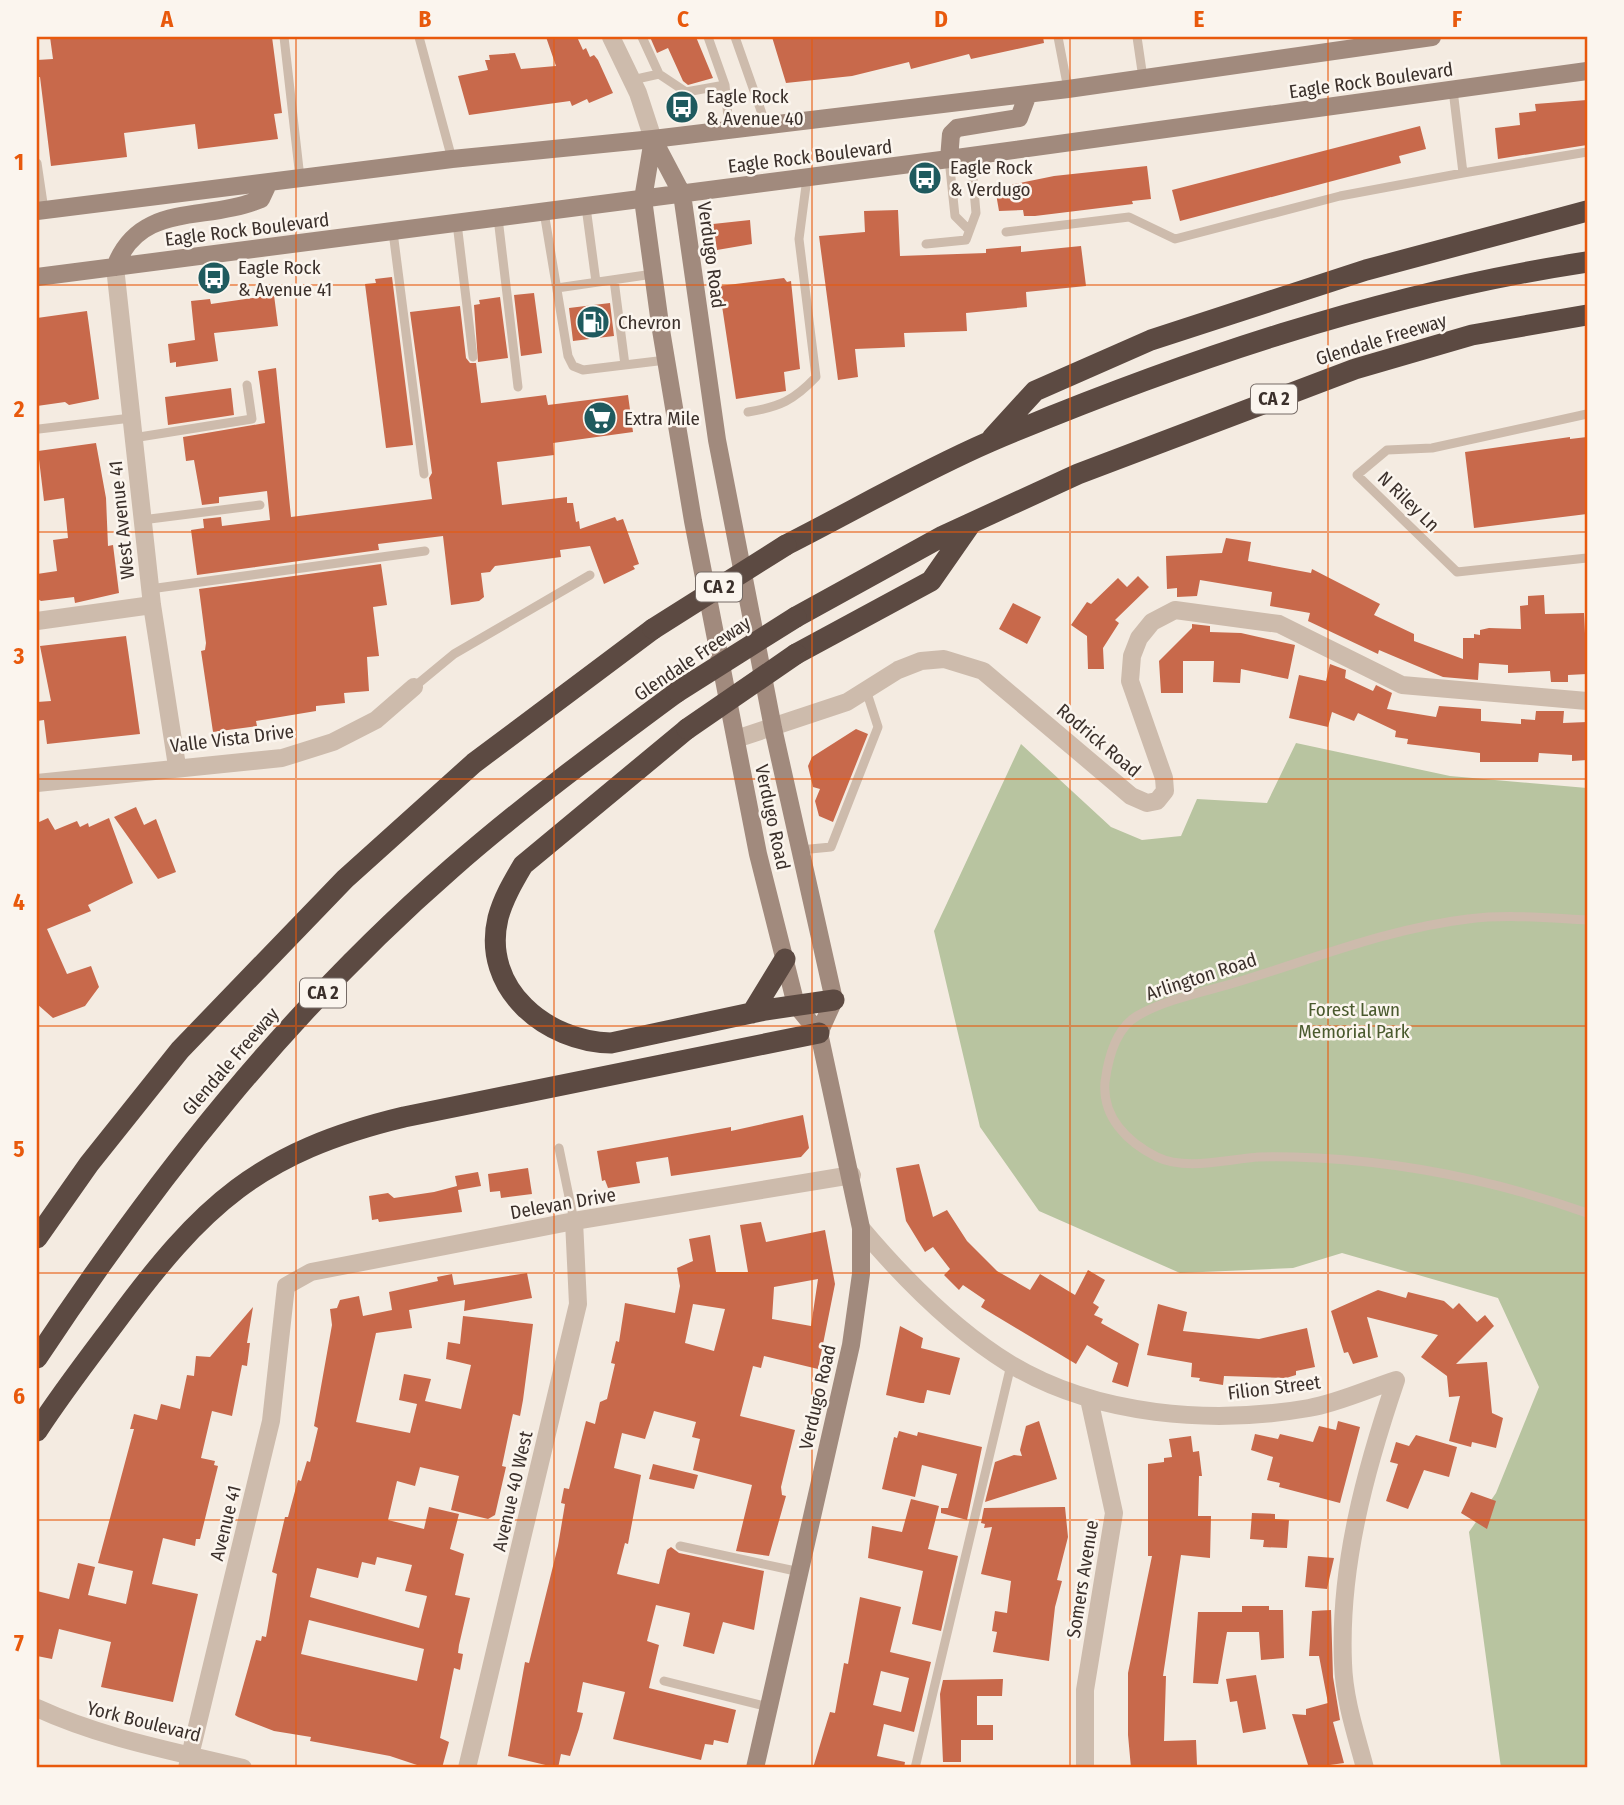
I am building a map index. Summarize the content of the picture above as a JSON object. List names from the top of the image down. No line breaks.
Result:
{"streets":{"highway":["Glendale Freeway","CA 2"],"main road":["Eagle Rock Boulevard","Verdugo Road"],"street":["West Avenue 41","Valle Vista Drive","Rodrick Road","Delevan Drive","Filion Street","Avenue 40 West","Avenue 41","Somers Avenue","York Boulevard"],"lane":["N Riley Ln","Arlington Road"]},"crossings":[["Eagle Rock Boulevard","Verdugo Road"],["Eagle Rock Boulevard","West Avenue 41"],["Verdugo Road","Rodrick Road"],["Verdugo Road","Delevan Drive"],["Verdugo Road","Filion Street"],["West Avenue 41","Valle Vista Drive"],["Delevan Drive","Avenue 40 West"],["Delevan Drive","Avenue 41"],["Filion Street","Somers Avenue"],["Avenue 41","York Boulevard"]],"parks":["Forest Lawn Memorial Park"],"places":{"bus stop":["Eagle Rock & Avenue 40","Eagle Rock & Verdugo","Eagle Rock & Avenue 41"],"fuel station":["Chevron"],"supermarket":["Extra Mile"]},"grid":{"columns":["A","B","C","D","E","F"],"rows":["1","2","3","4","5","6","7"]}}
